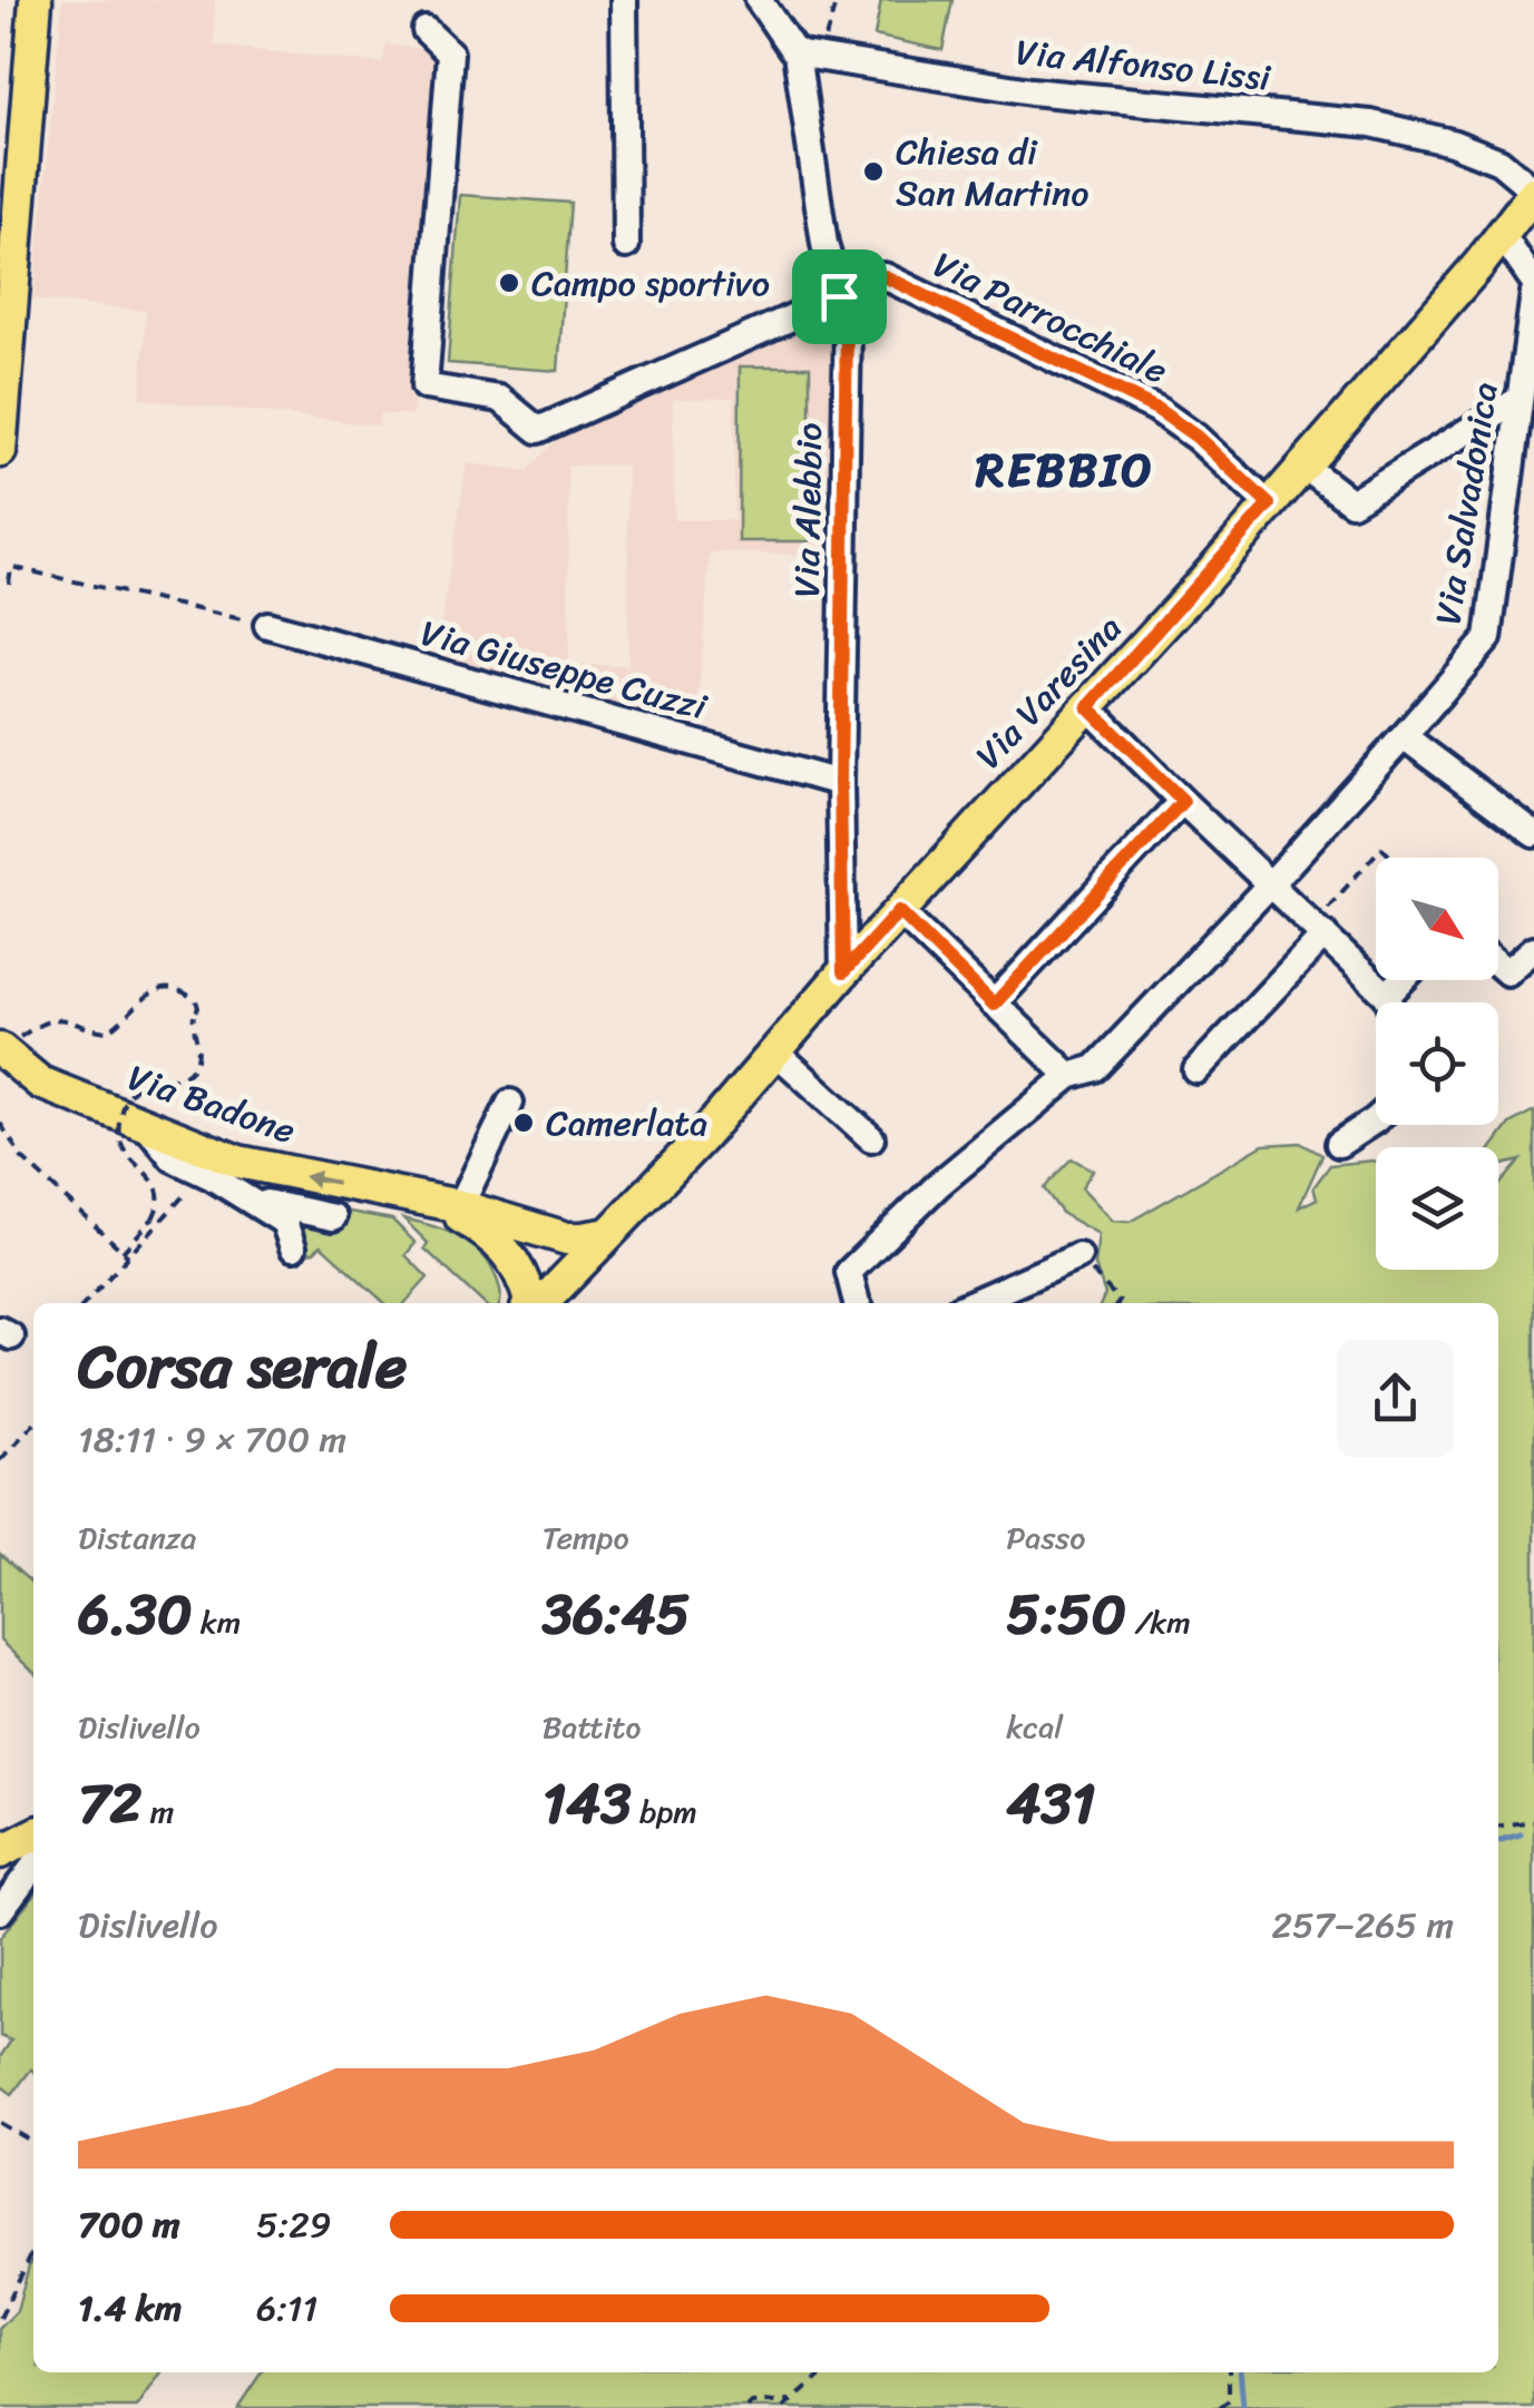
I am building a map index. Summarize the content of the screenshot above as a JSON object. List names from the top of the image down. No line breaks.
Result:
{"streets":{"main road":["Via Varesina","Via Badone"],"street":["Via Alfonso Lissi","Via Parrocchiale","Via Salvadonica","Via Alebbio","Via Giuseppe Cuzzi"]},"crossings":[["Via Alfonso Lissi","Via Alebbio"],["Via Alfonso Lissi","Via Varesina"],["Via Parrocchiale","Via Alebbio"],["Via Parrocchiale","Via Varesina"],["Via Alebbio","Via Giuseppe Cuzzi"],["Via Alebbio","Via Varesina"],["Via Varesina","Via Badone"]],"districts":["REBBIO"],"places":["Chiesa di San Martino","Campo sportivo","Camerlata"],"north":"bottom right","page":{"heading":["Corsa serale","18:11 · 9 × 700 m"],"stats":[["Distanza","6.30 km"],["Tempo","36:45"],["Passo","5:50 /km"],["Dislivello","72 m"],["Battito","143 bpm"],["kcal","431"]],"chart":["Dislivello","257–265 m"],"list":[{"name":"700 m","note":"5:29"},{"name":"1.4 km","note":"6:11"}]}}
